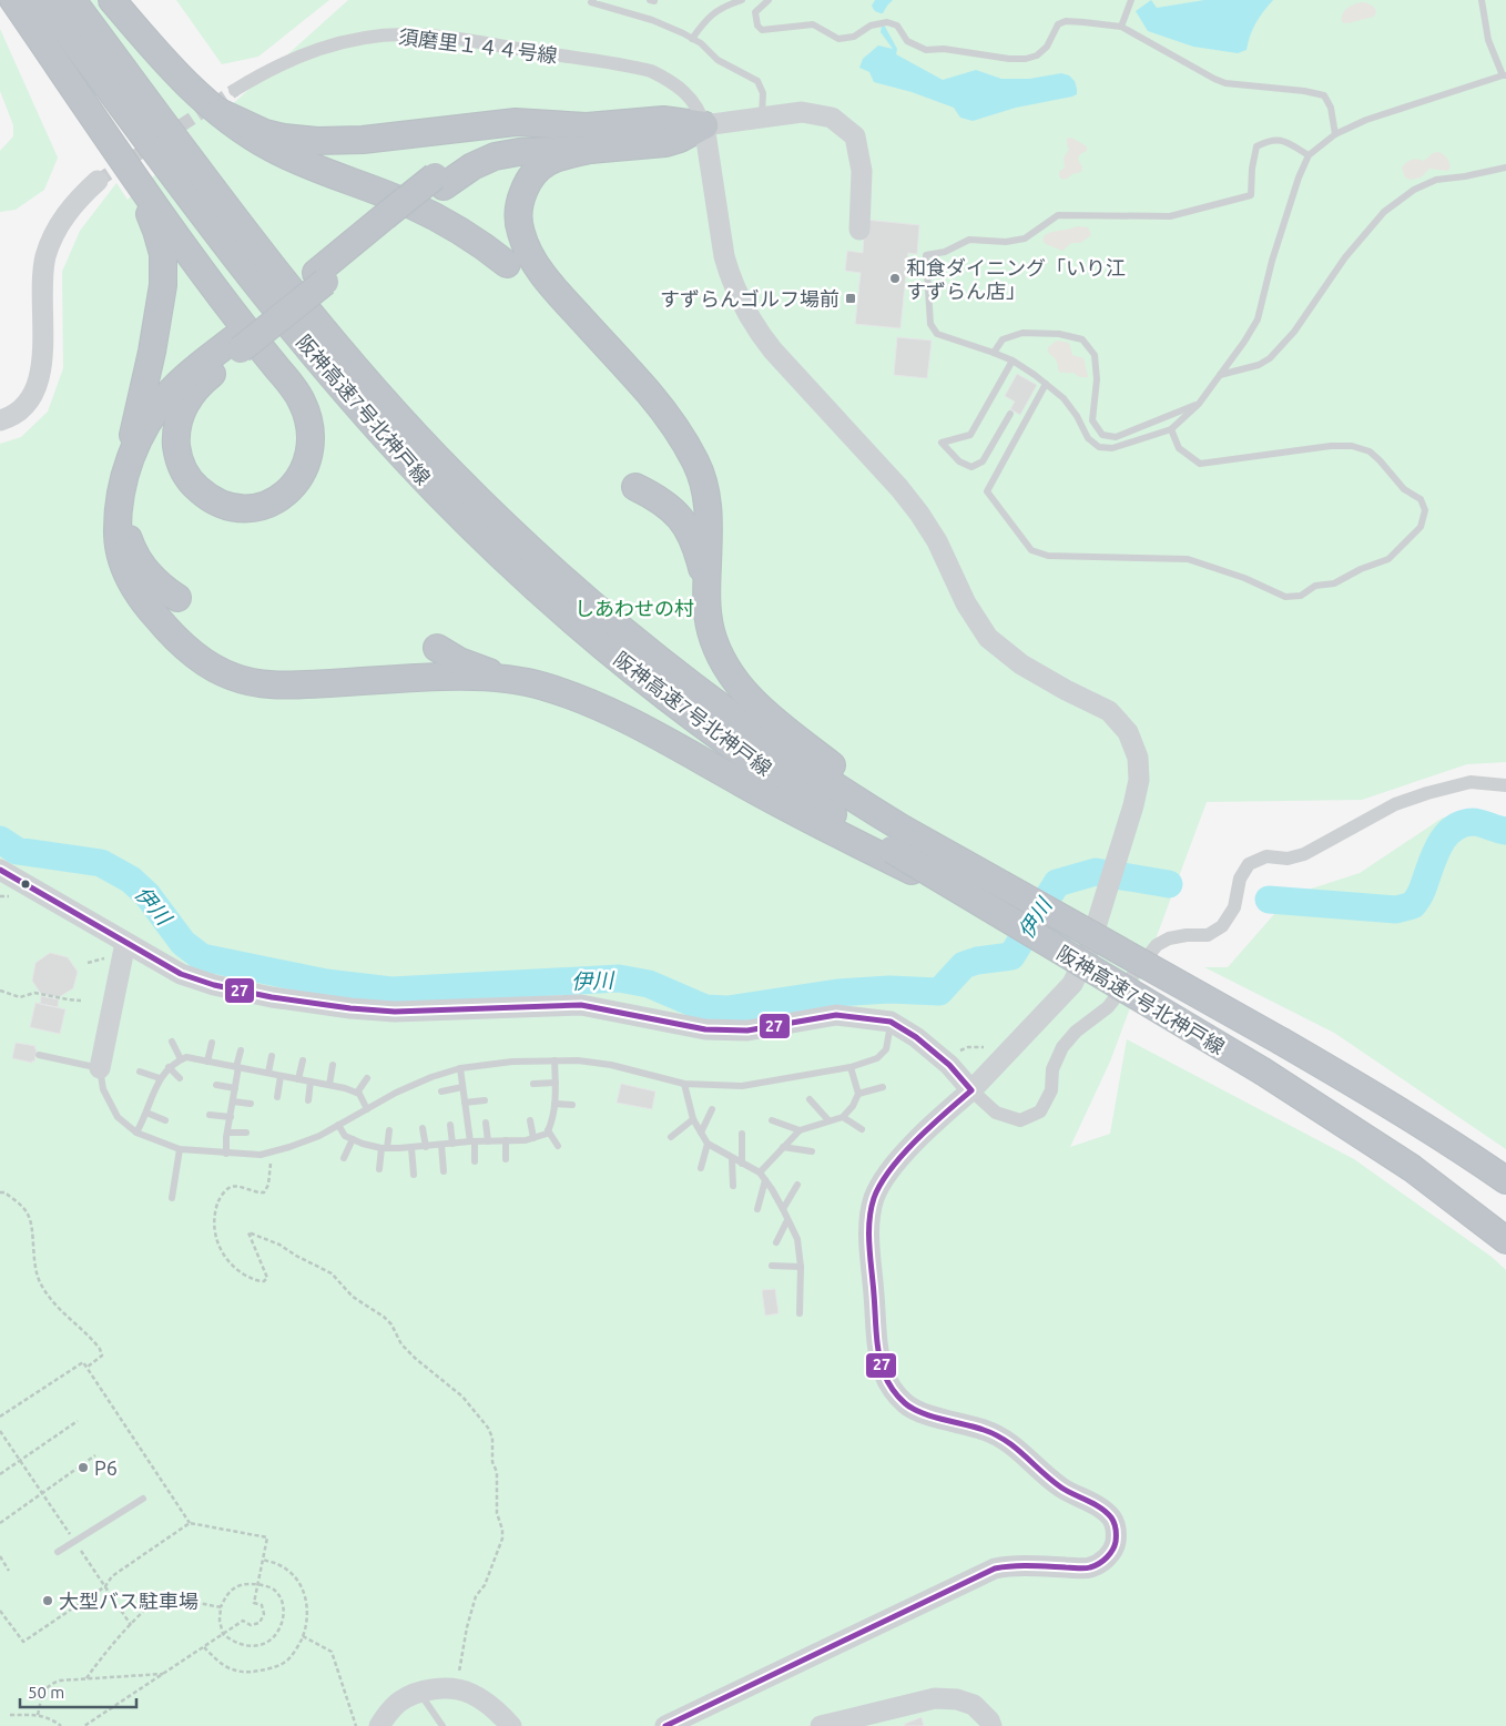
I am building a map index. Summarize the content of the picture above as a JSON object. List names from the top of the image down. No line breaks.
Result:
{"streets":{"highway":["阪神高速7号北神戸線"],"street":["須磨里１４４号線"]},"water":["伊川"],"parks":["しあわせの村"],"places":{"other":["和食ダイニング「いり江 すずらん店」","P6","大型バス駐車場"],"transit":["すずらんゴルフ場前"]},"lines":["transit line 27"],"scale_bar":"50 m"}
